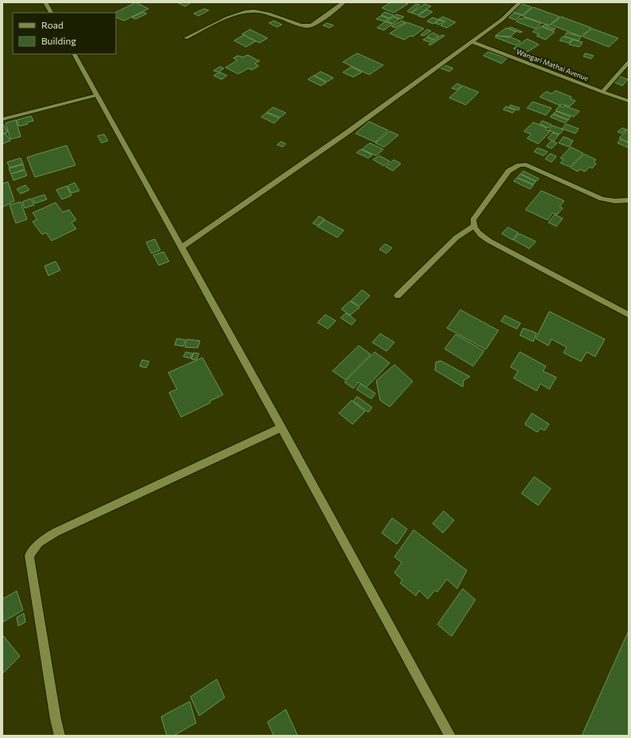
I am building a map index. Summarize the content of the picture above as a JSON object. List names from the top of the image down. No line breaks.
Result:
{"streets":{"street":["Wangari Mathai Avenue"]},"legend":["Road","Building"]}
